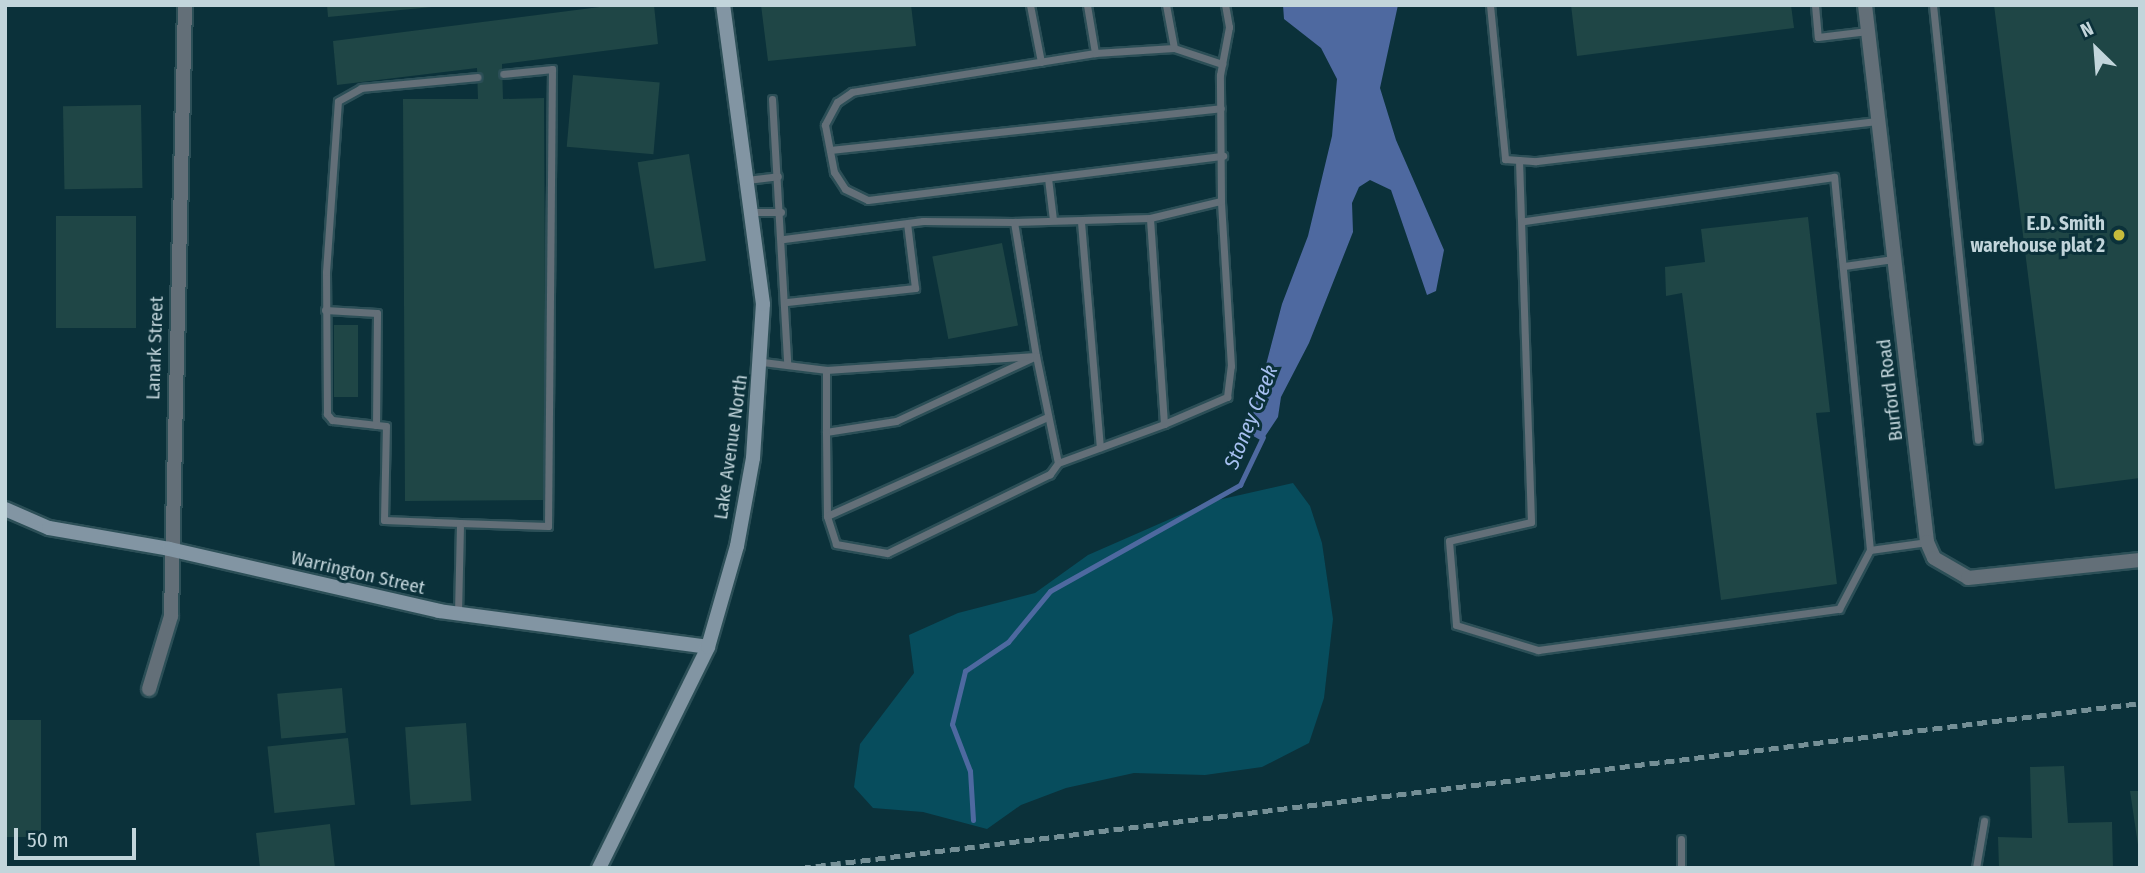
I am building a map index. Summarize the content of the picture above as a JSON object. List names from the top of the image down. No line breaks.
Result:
{"streets":{"street":["Lanark Street","Burford Road","Lake Avenue North","Warrington Street"]},"crossings":[["Lanark Street","Warrington Street"],["Lake Avenue North","Warrington Street"]],"water":["Stoney Creek"],"places":["E.D. Smith warehouse plat 2"],"scale_bar":"50 m","north":"top left"}
